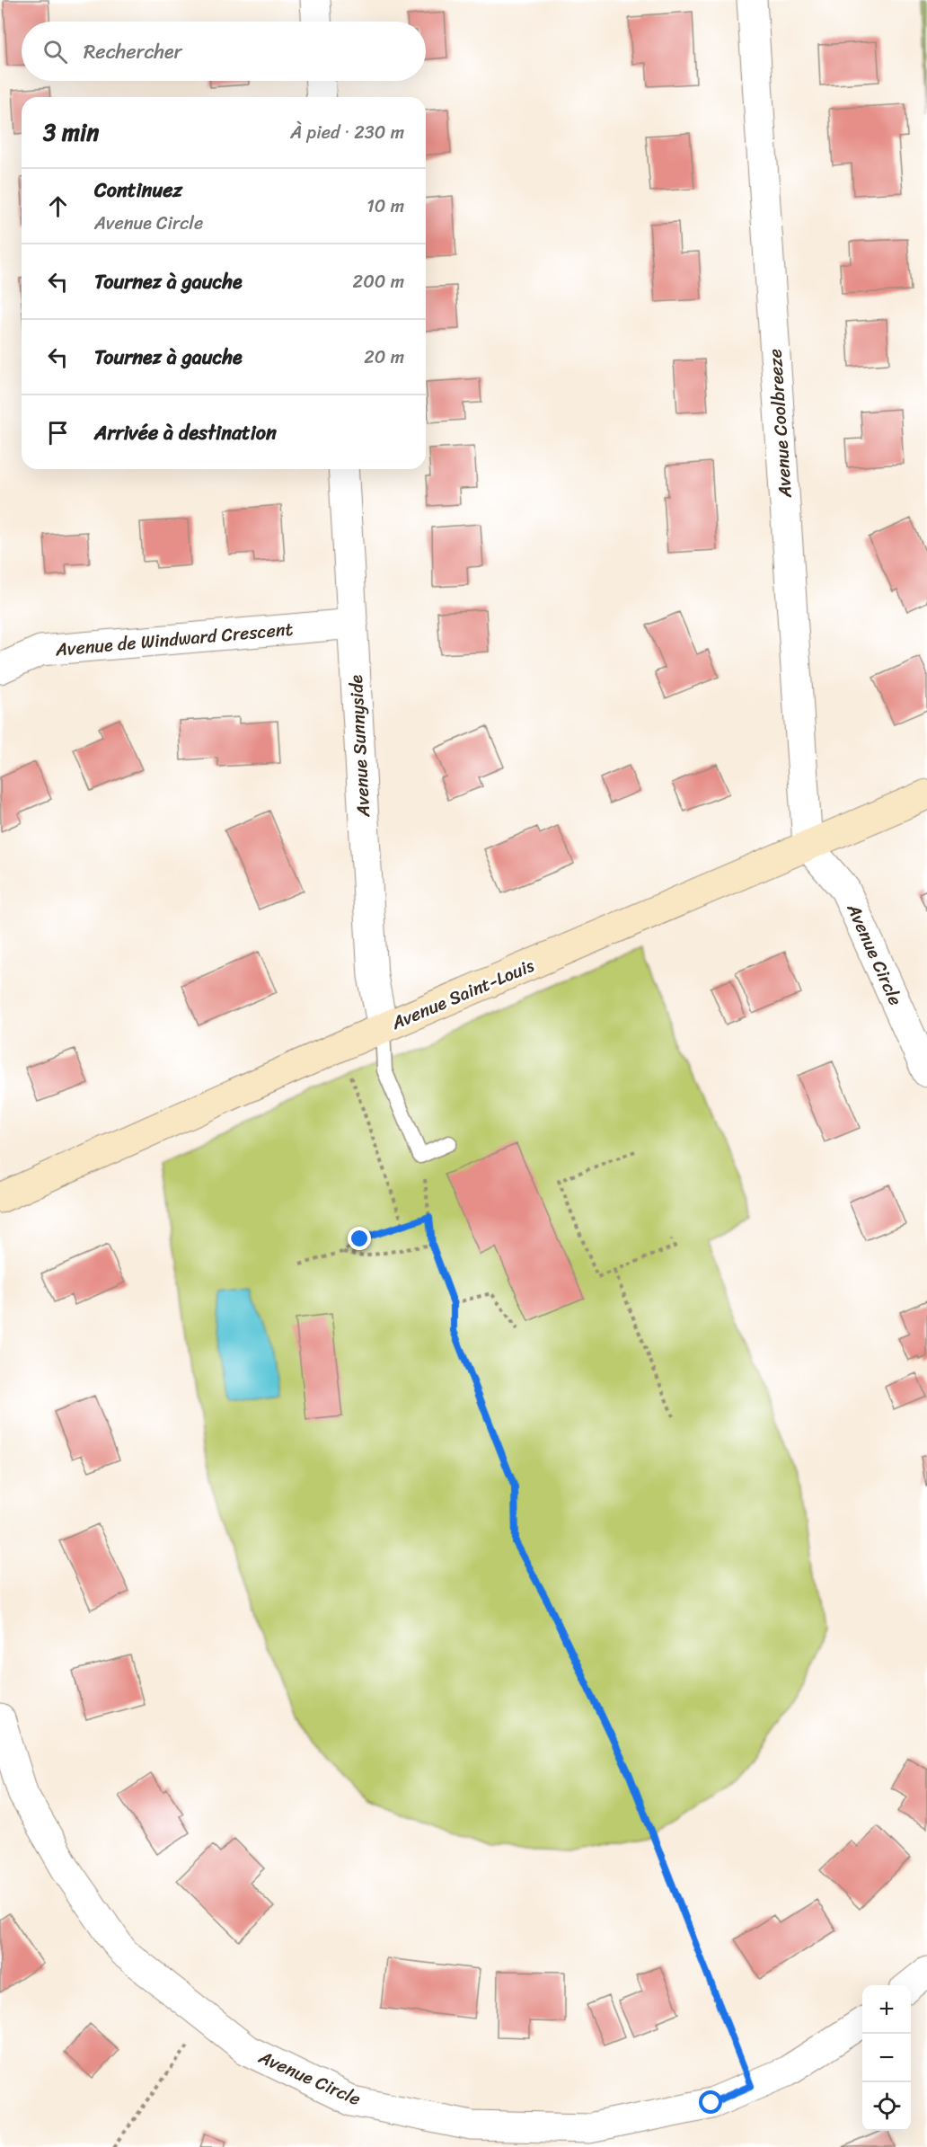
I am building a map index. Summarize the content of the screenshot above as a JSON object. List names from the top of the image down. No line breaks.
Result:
{"streets":{"street":["Avenue Coolbreeze","Avenue de Windward Crescent","Avenue Sunnyside","Avenue Circle","Avenue Saint-Louis"]},"crossings":[["Avenue Coolbreeze","Avenue Circle"],["Avenue Coolbreeze","Avenue Saint-Louis"],["Avenue de Windward Crescent","Avenue Sunnyside"],["Avenue Sunnyside","Avenue Saint-Louis"],["Avenue Circle","Avenue Saint-Louis"]],"page":{"search":"Rechercher","heading":["3 min","À pied · 230 m"],"list":[["Continuez","Avenue Circle","10 m"],["Tournez à gauche","200 m"],["Tournez à gauche","20 m"],"Arrivée à destination"],"map_buttons":["+","−"]}}
